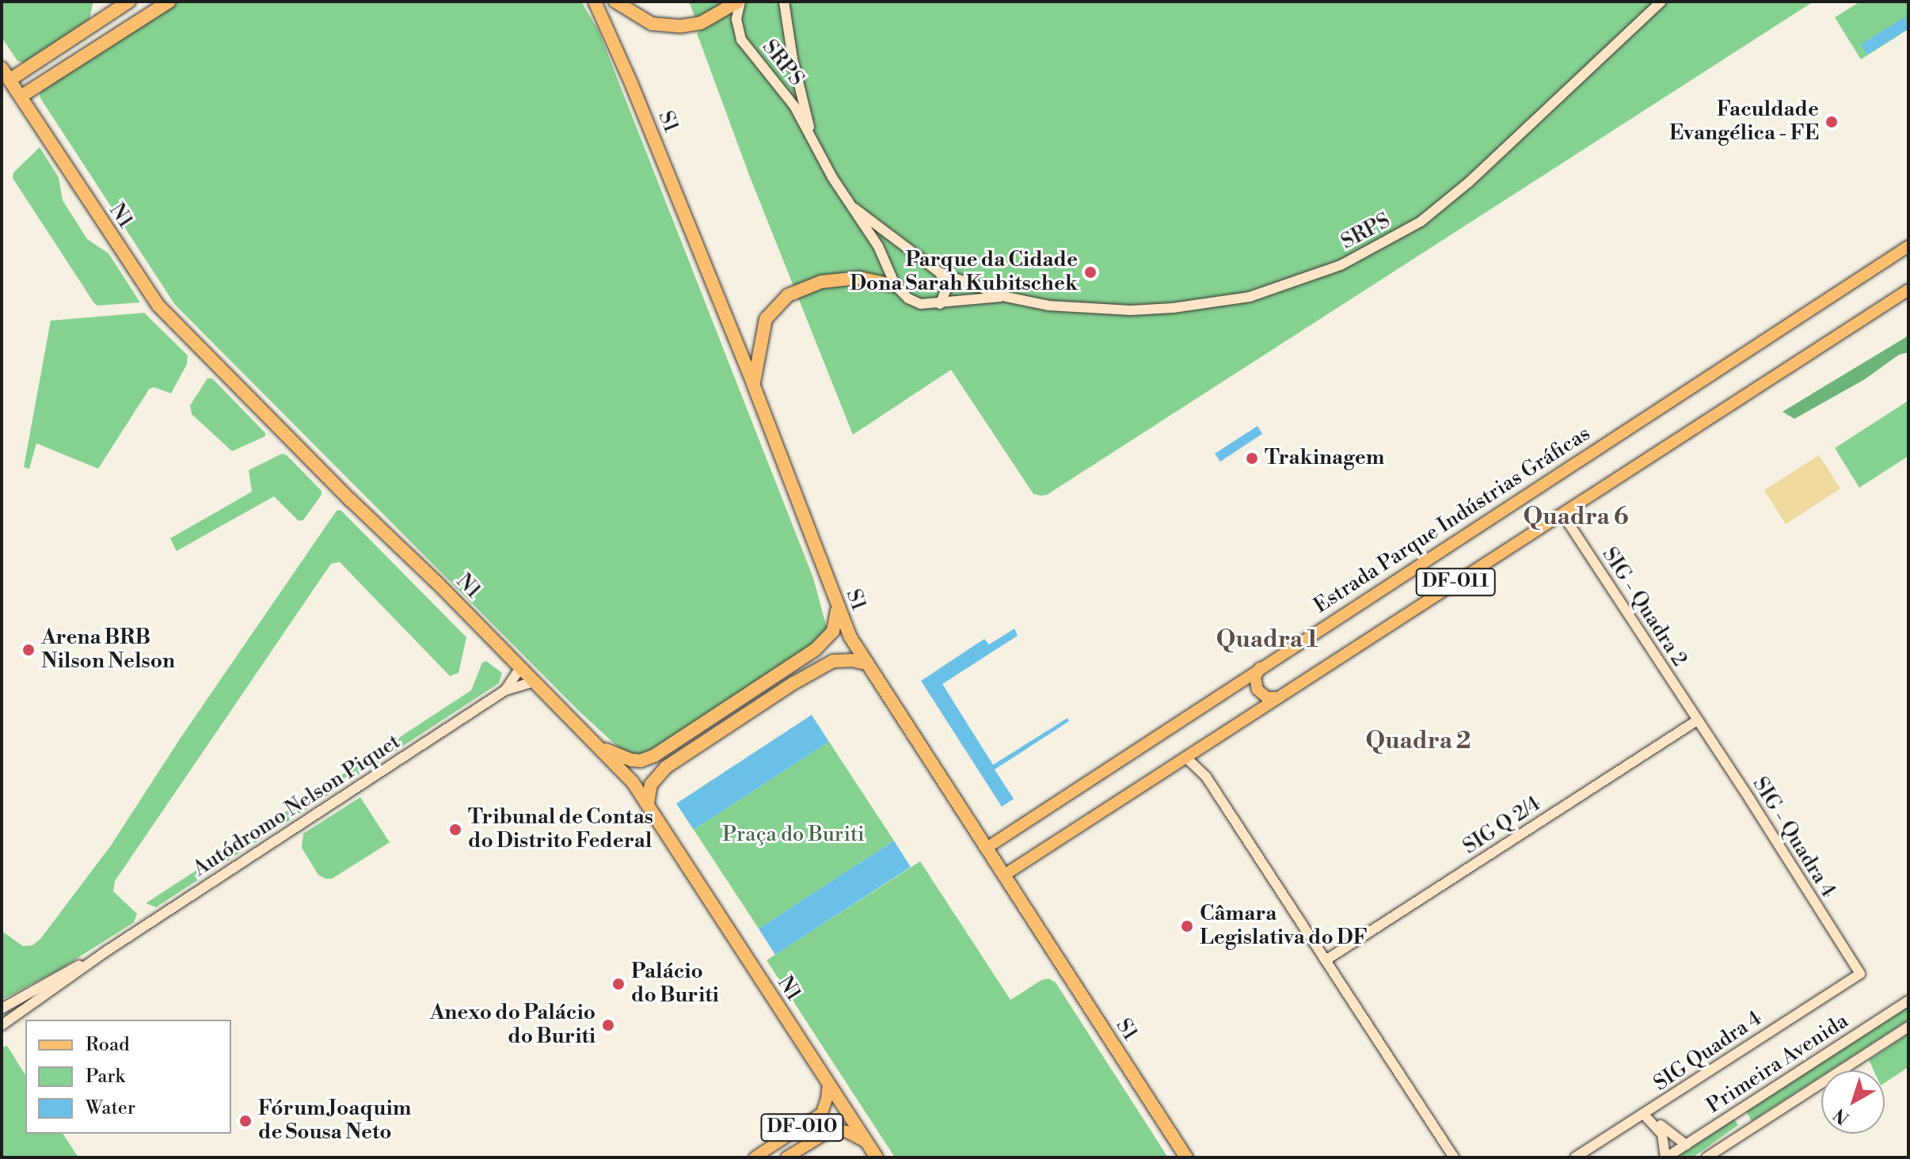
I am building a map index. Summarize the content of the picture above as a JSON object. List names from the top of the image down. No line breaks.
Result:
{"streets":{"highway":["S1","N1"],"main road":["SRPS","Estrada Parque Indústrias Gráficas","DF-011","SIG - Quadra 2","Autódromo Nelson Piquet","SIG Q 2/4","SIG - Quadra 4","SIG Quadra 4","Primeira Avenida","DF-010"]},"crossings":[["S1","Estrada Parque Indústrias Gráficas"],["S1","DF-011"],["N1","Autódromo Nelson Piquet"],["N1","DF-010"],["DF-011","SIG - Quadra 2"],["SIG - Quadra 2","SIG Q 2/4"],["SIG - Quadra 2","SIG - Quadra 4"],["SIG Q 2/4","SIG - Quadra 4"],["SIG - Quadra 4","SIG Quadra 4"]],"districts":["Quadra 6","Quadra 1","Quadra 2"],"parks":["Praça do Buriti"],"places":["Faculdade Evangélica - FE","Parque da Cidade Dona Sarah Kubitschek","Trakinagem","Arena BRB Nilson Nelson","Tribunal de Contas do Distrito Federal","Câmara Legislativa do DF","Palácio do Buriti","Anexo do Palácio do Buriti","Fórum Joaquim de Sousa Neto"],"legend":["Road","Park","Water"],"north":"bottom left"}
